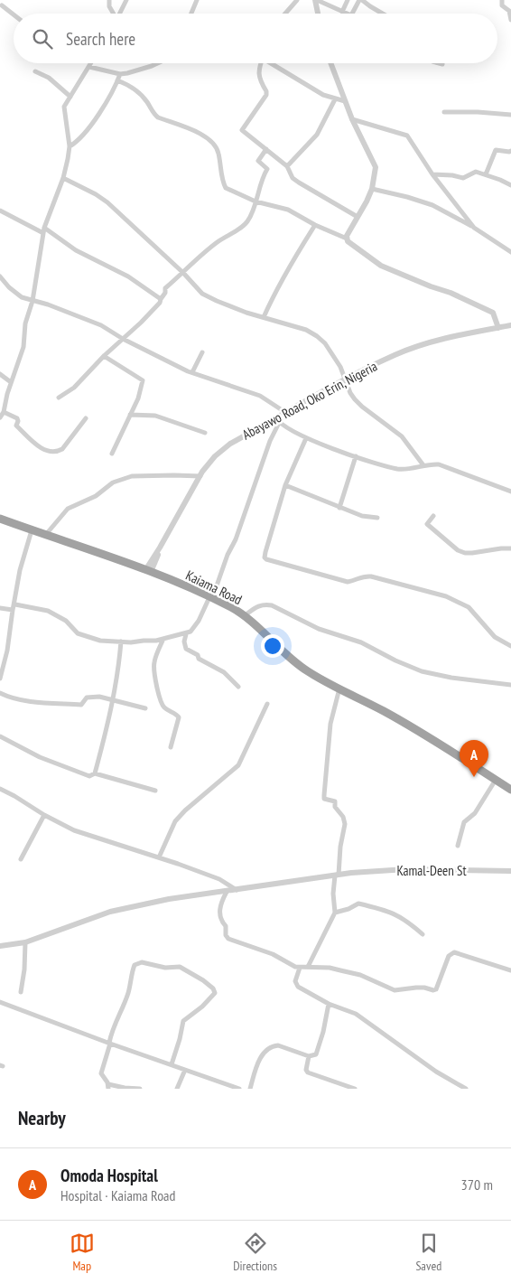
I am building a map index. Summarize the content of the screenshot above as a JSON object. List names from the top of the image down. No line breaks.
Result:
{"streets":{"highway":["Kaiama Road"],"street":["Abayawo Road, Oko Erin, Nigeria","Kamal-Deen St"]},"crossings":[["Abayawo Road, Oko Erin, Nigeria","Kaiama Road"]],"page":{"search":"Search here","pins":"A","heading":"Nearby","list":[{"mark":"A","name":"Omoda Hospital","note":"Hospital · Kaiama Road","value":"370 m"}],"nav":["Map","Directions","Saved"]}}
